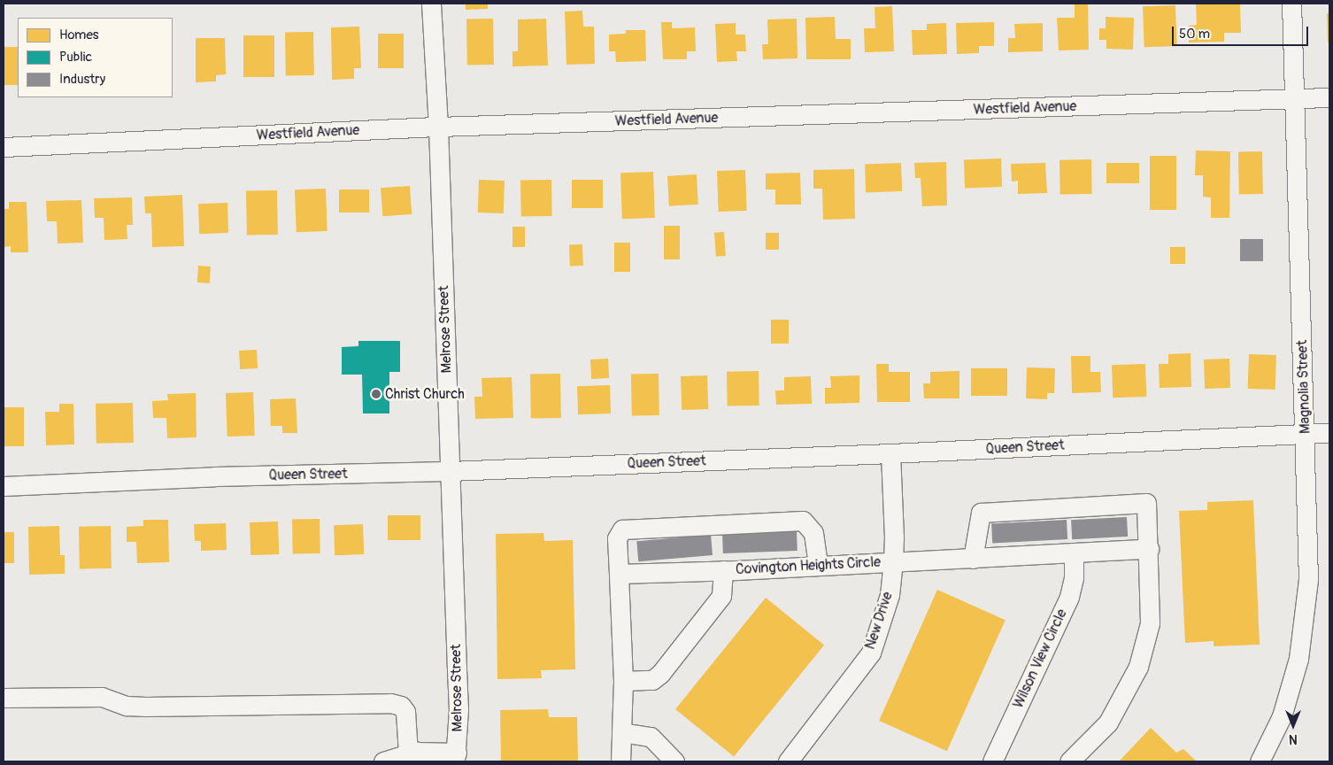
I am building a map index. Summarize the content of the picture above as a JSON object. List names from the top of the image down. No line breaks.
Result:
{"streets":{"street":["Westfield Avenue","Melrose Street","Magnolia Street","Queen Street","Covington Heights Circle","New Drive","Wilson View Circle"]},"crossings":[["Westfield Avenue","Melrose Street"],["Westfield Avenue","Magnolia Street"],["Melrose Street","Queen Street"],["Magnolia Street","Queen Street"],["Queen Street","New Drive"],["Covington Heights Circle","New Drive"]],"places":["Christ Church"],"legend":["Homes","Public","Industry"],"scale_bar":"50 m","north":"bottom"}
